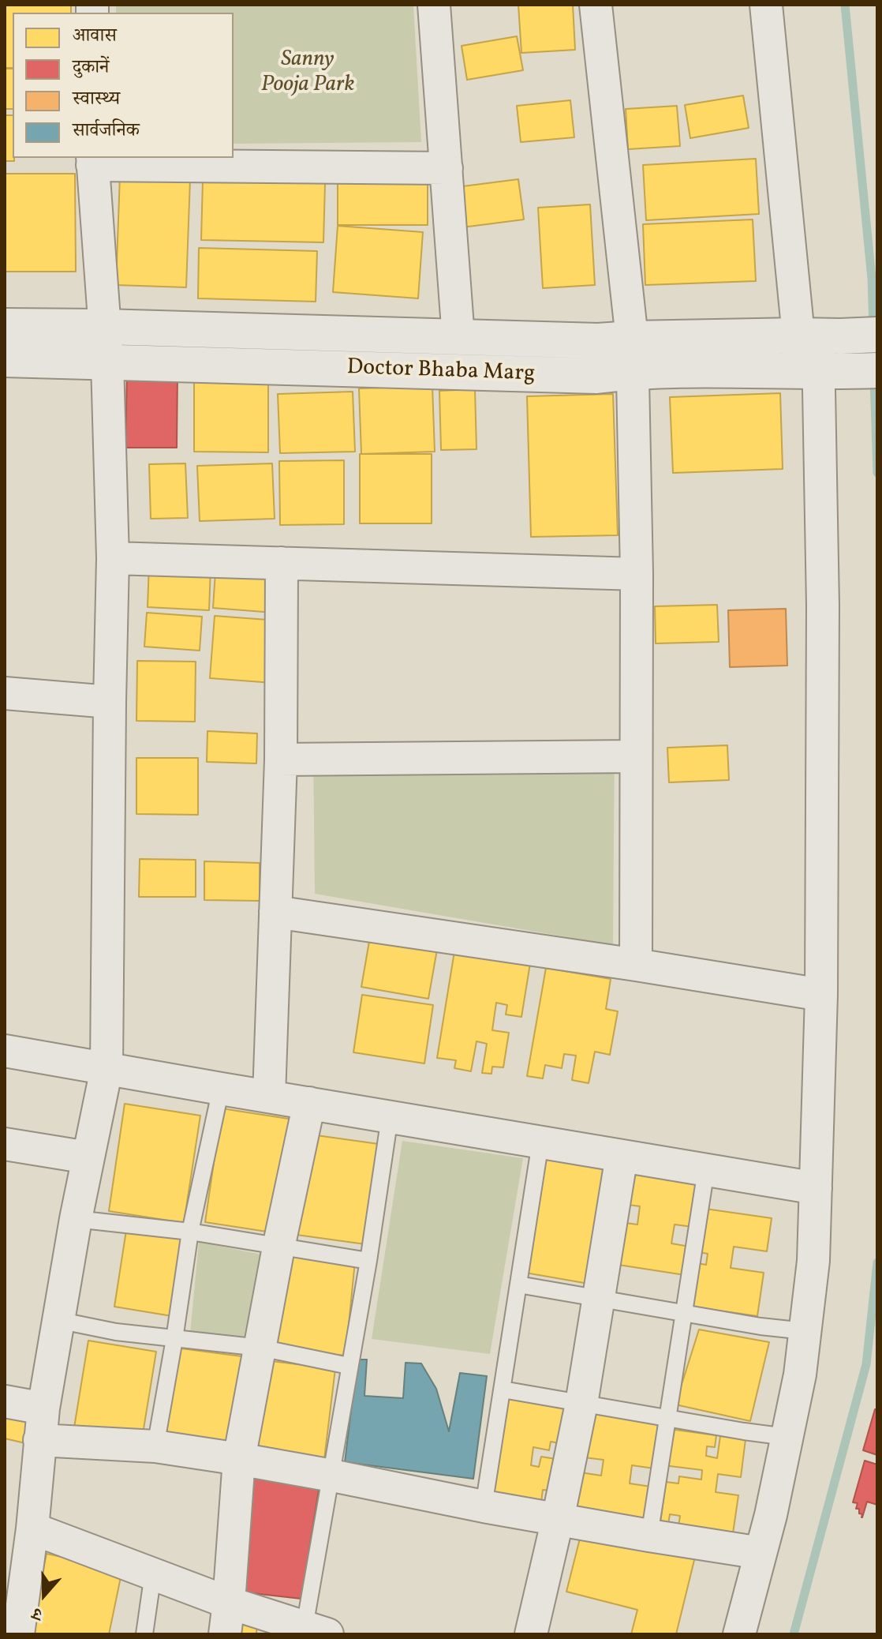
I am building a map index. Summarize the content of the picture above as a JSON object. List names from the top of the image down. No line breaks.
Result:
{"streets":{"street":["Doctor Bhaba Marg"]},"parks":["Sanny Pooja Park"],"legend":["आवास","दुकानें","स्वास्थ्य","सार्वजनिक"],"north":"bottom"}
